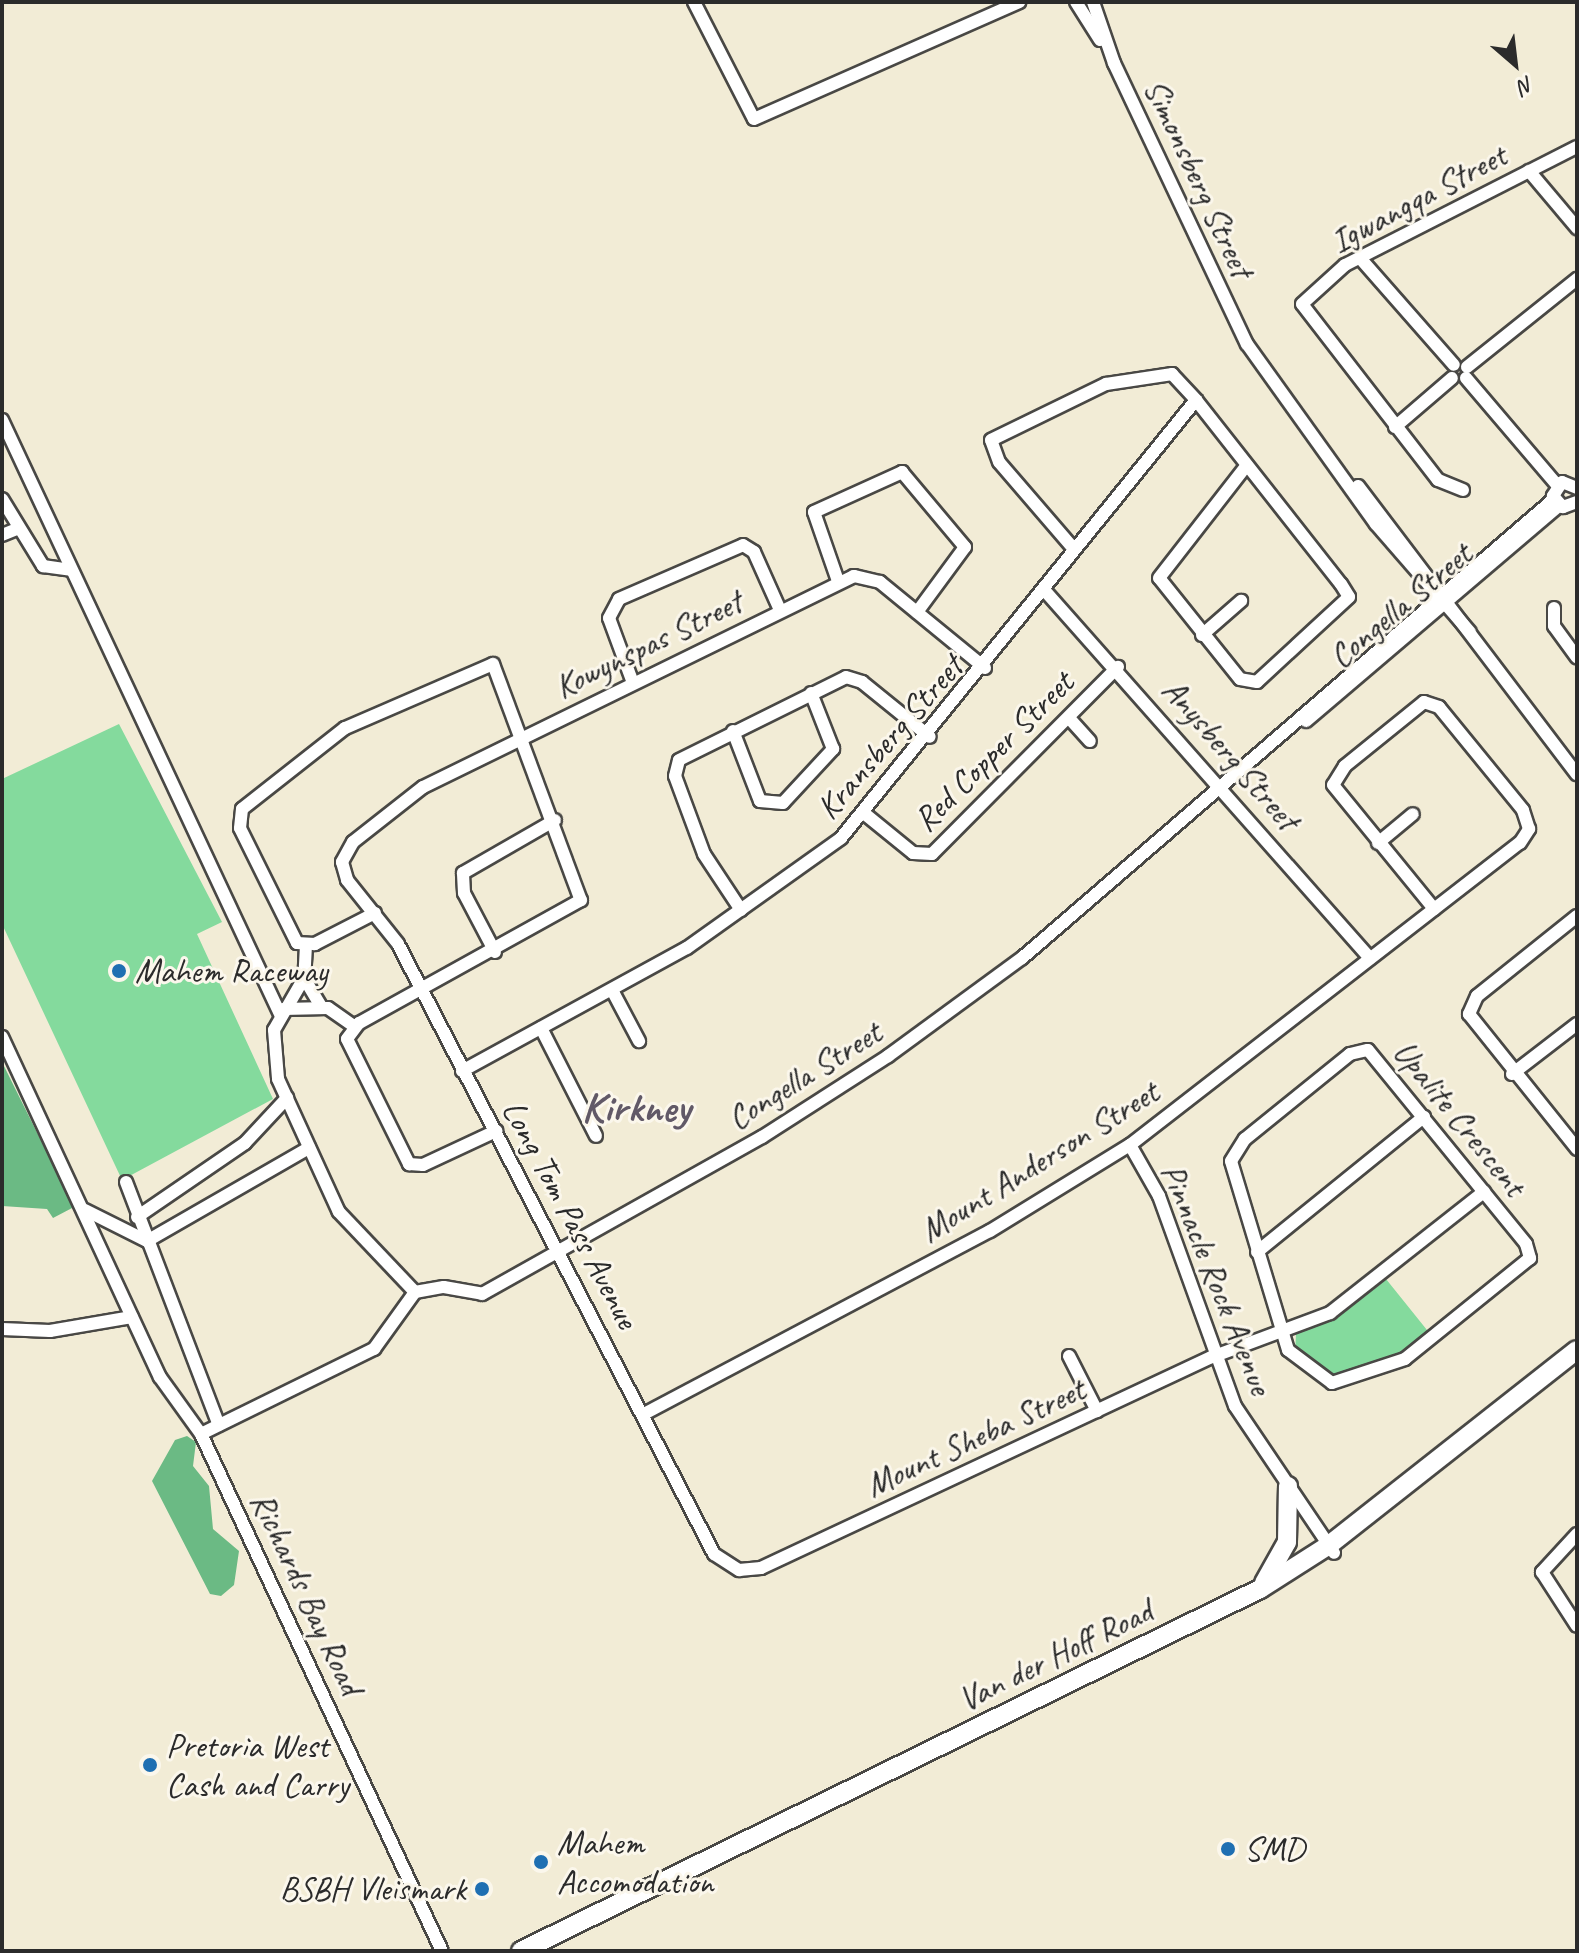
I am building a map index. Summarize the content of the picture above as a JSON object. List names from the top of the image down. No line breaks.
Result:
{"streets":{"main road":["Van der Hoff Road"],"street":["Simonsberg Street","Igwangqa Street","Congella Street","Kowynspas Street","Kransberg Street","Red Copper Street","Anysberg Street","Upalite Crescent","Mount Anderson Street","Long Tom Pass Avenue","Pinnacle Rock Avenue","Mount Sheba Street","Richards Bay Road"]},"crossings":[["Simonsberg Street","Congella Street"],["Congella Street","Anysberg Street"],["Congella Street","Long Tom Pass Avenue"],["Kowynspas Street","Kransberg Street"],["Kowynspas Street","Long Tom Pass Avenue"],["Kransberg Street","Red Copper Street"],["Kransberg Street","Anysberg Street"],["Kransberg Street","Long Tom Pass Avenue"],["Red Copper Street","Anysberg Street"],["Anysberg Street","Mount Anderson Street"],["Upalite Crescent","Mount Sheba Street"],["Mount Anderson Street","Long Tom Pass Avenue"],["Mount Anderson Street","Pinnacle Rock Avenue"],["Long Tom Pass Avenue","Mount Sheba Street"],["Pinnacle Rock Avenue","Mount Sheba Street"],["Pinnacle Rock Avenue","Van der Hoff Road"]],"districts":["Kirkney"],"places":["Mahem Raceway","Pretoria West Cash and Carry","SMD","Mahem Accomodation","BSBH Vleismark"],"north":"bottom right"}
